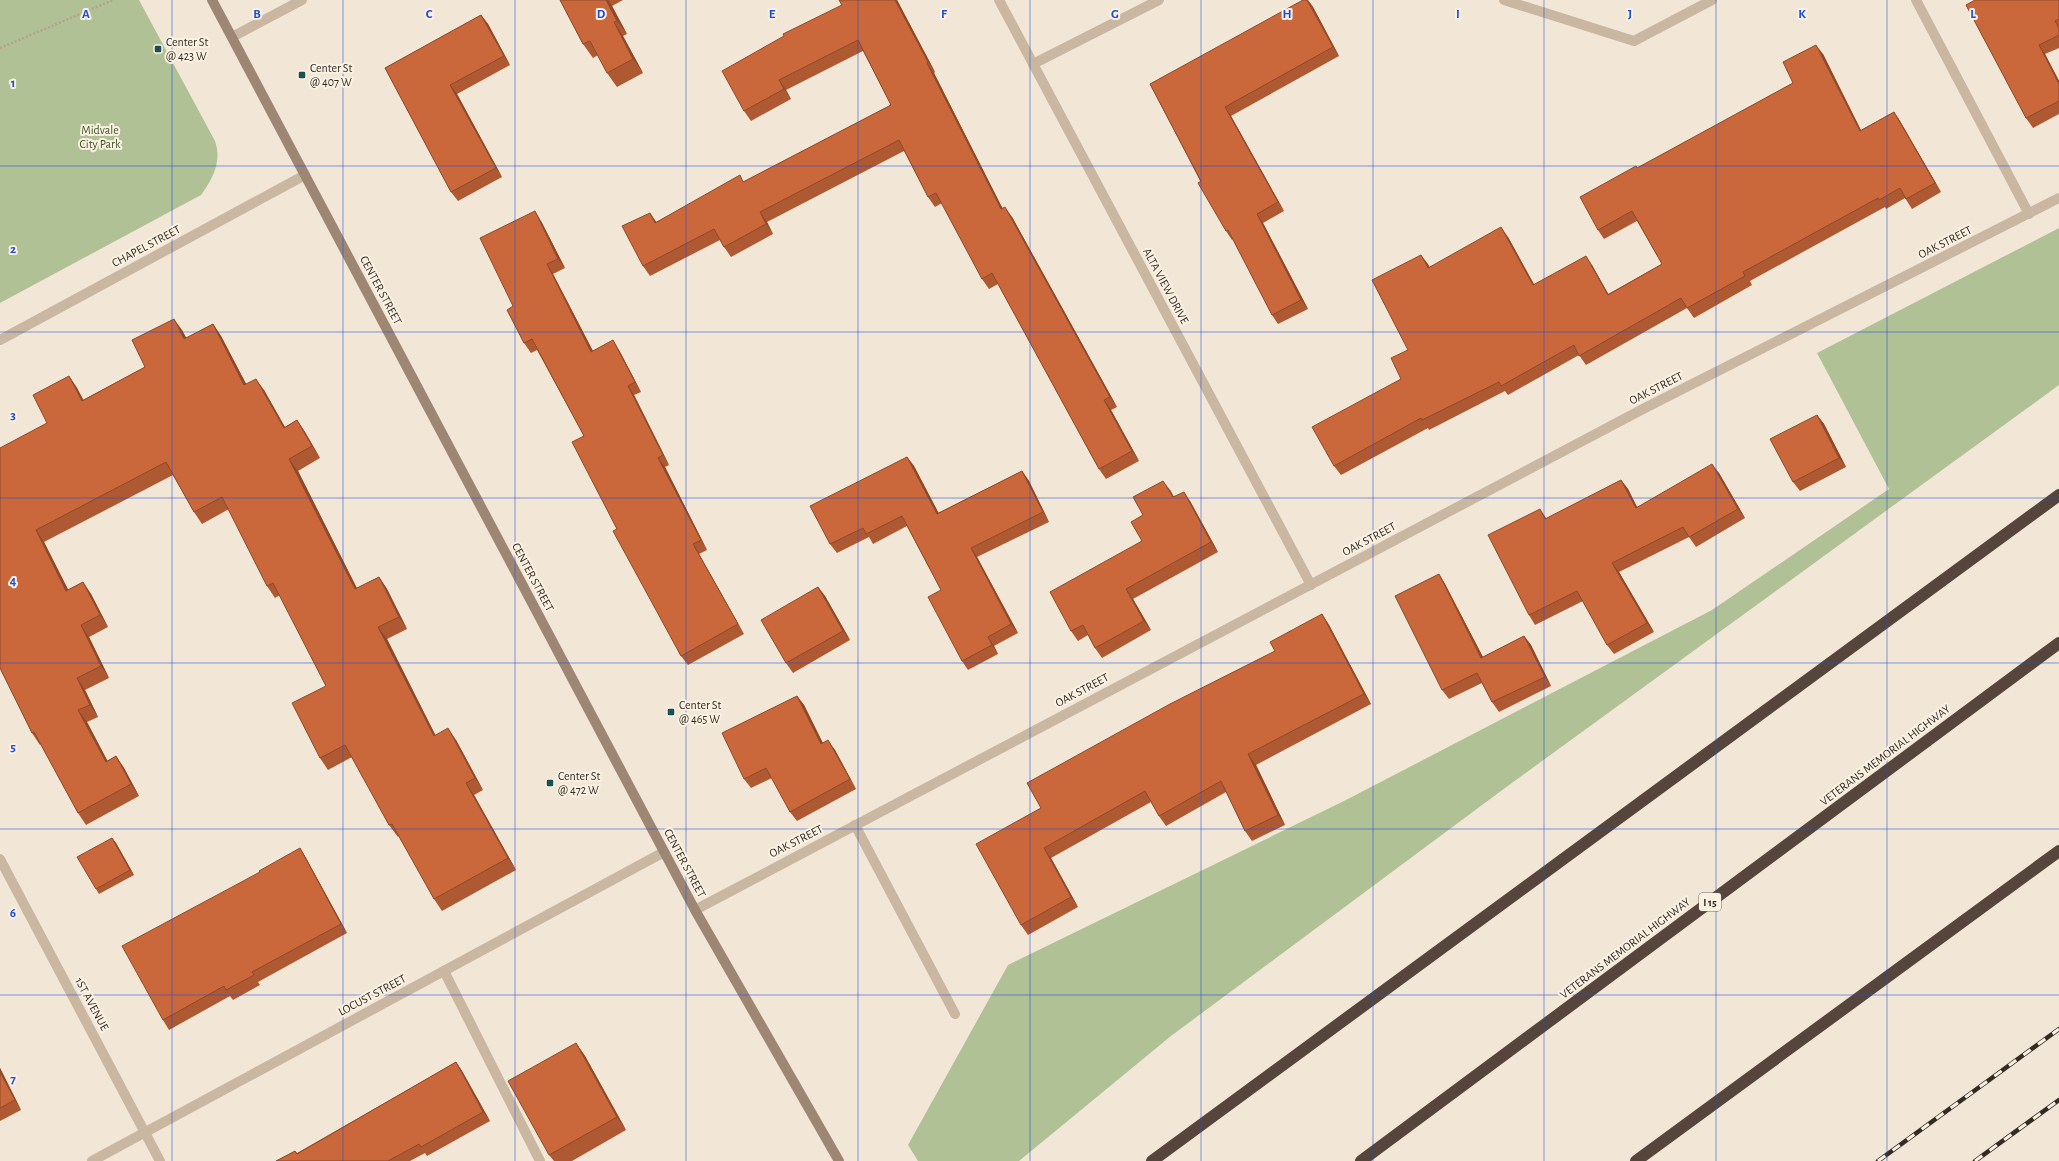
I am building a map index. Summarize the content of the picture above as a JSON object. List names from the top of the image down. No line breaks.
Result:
{"streets":{"highway":["VETERANS MEMORIAL HIGHWAY","I 15"],"main road":["CENTER STREET"],"street":["OAK STREET","CHAPEL STREET","ALTA VIEW DRIVE","LOCUST STREET","1ST AVENUE"]},"crossings":[["OAK STREET","ALTA VIEW DRIVE"],["OAK STREET","CENTER STREET"],["CHAPEL STREET","CENTER STREET"],["CENTER STREET","LOCUST STREET"],["LOCUST STREET","1ST AVENUE"]],"parks":["Midvale City Park"],"places":{"transit":["Center St @ 423 W","Center St @ 407 W","Center St @ 465 W","Center St @ 472 W"]},"grid":{"columns":["A","B","C","D","E","F","G","H","I","J","K","L"],"rows":["1","2","3","4","5","6","7"]}}
